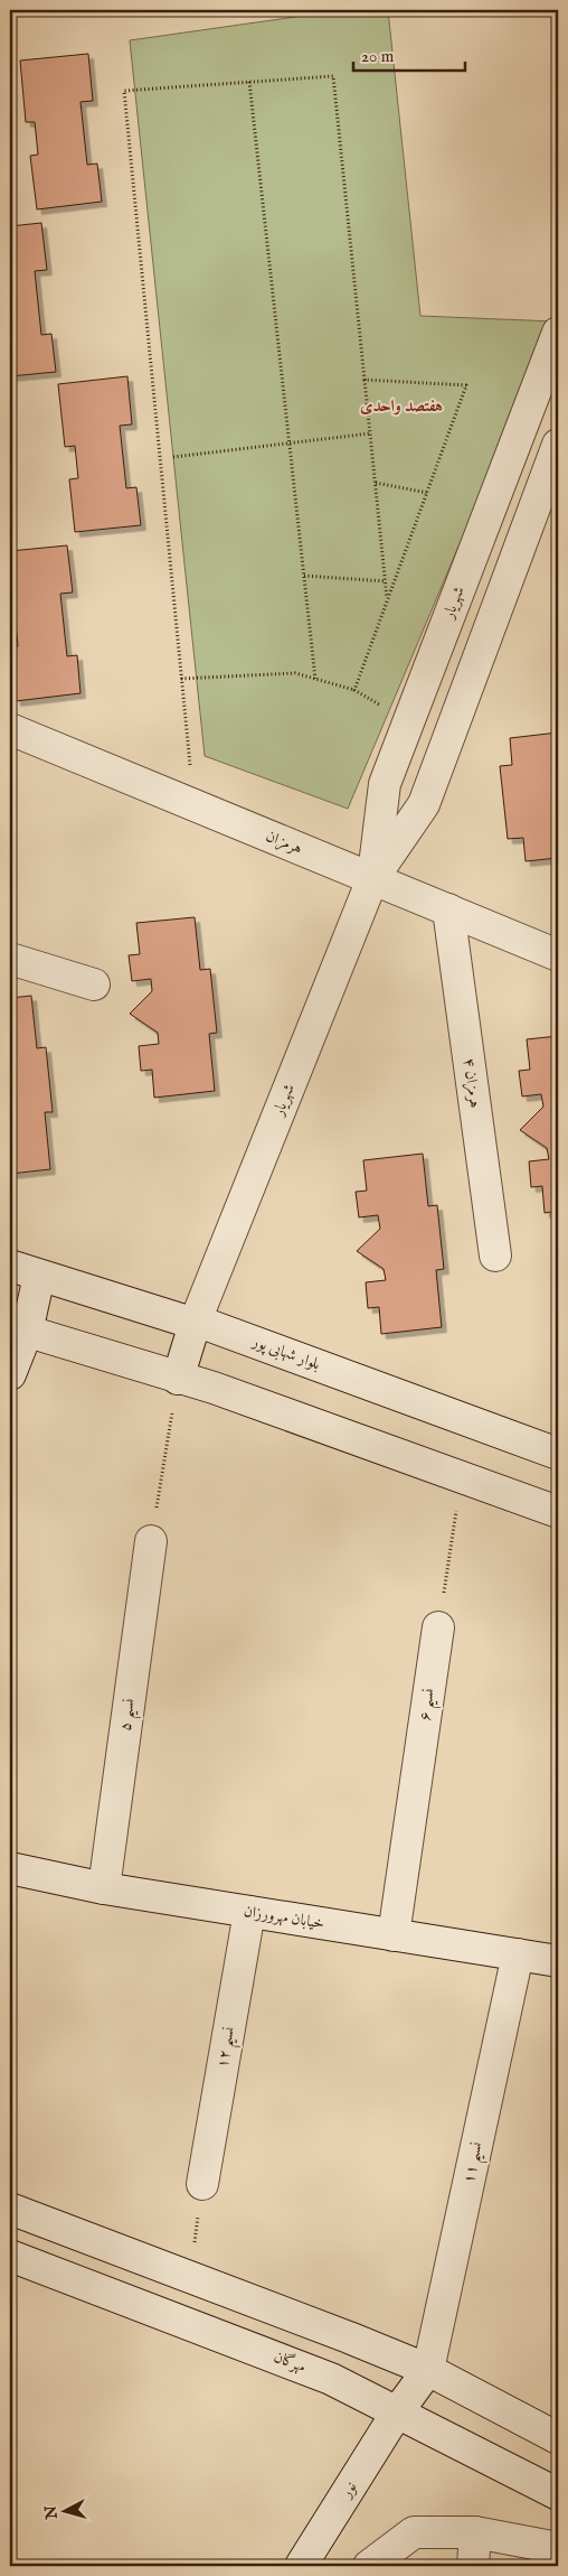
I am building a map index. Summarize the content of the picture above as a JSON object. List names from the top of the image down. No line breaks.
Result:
{"streets":{"street":["شهریار","هرمزان","هرمزان ۴","بلوار شهابی پور","نسیم ۶","نسیم ۵","خیابان مهرورزان","نسیم ۱۲","نسیم ۱۱","مهرگان","نور"]},"crossings":[["شهریار","هرمزان"],["شهریار","بلوار شهابی پور"],["هرمزان","هرمزان ۴"],["نسیم ۶","خیابان مهرورزان"],["نسیم ۵","خیابان مهرورزان"],["خیابان مهرورزان","نسیم ۱۲"],["خیابان مهرورزان","نسیم ۱۱"],["نسیم ۱۱","نور"],["مهرگان","نور"]],"districts":["هفتصد واحدی"],"scale_bar":"20 m","north":"left"}
